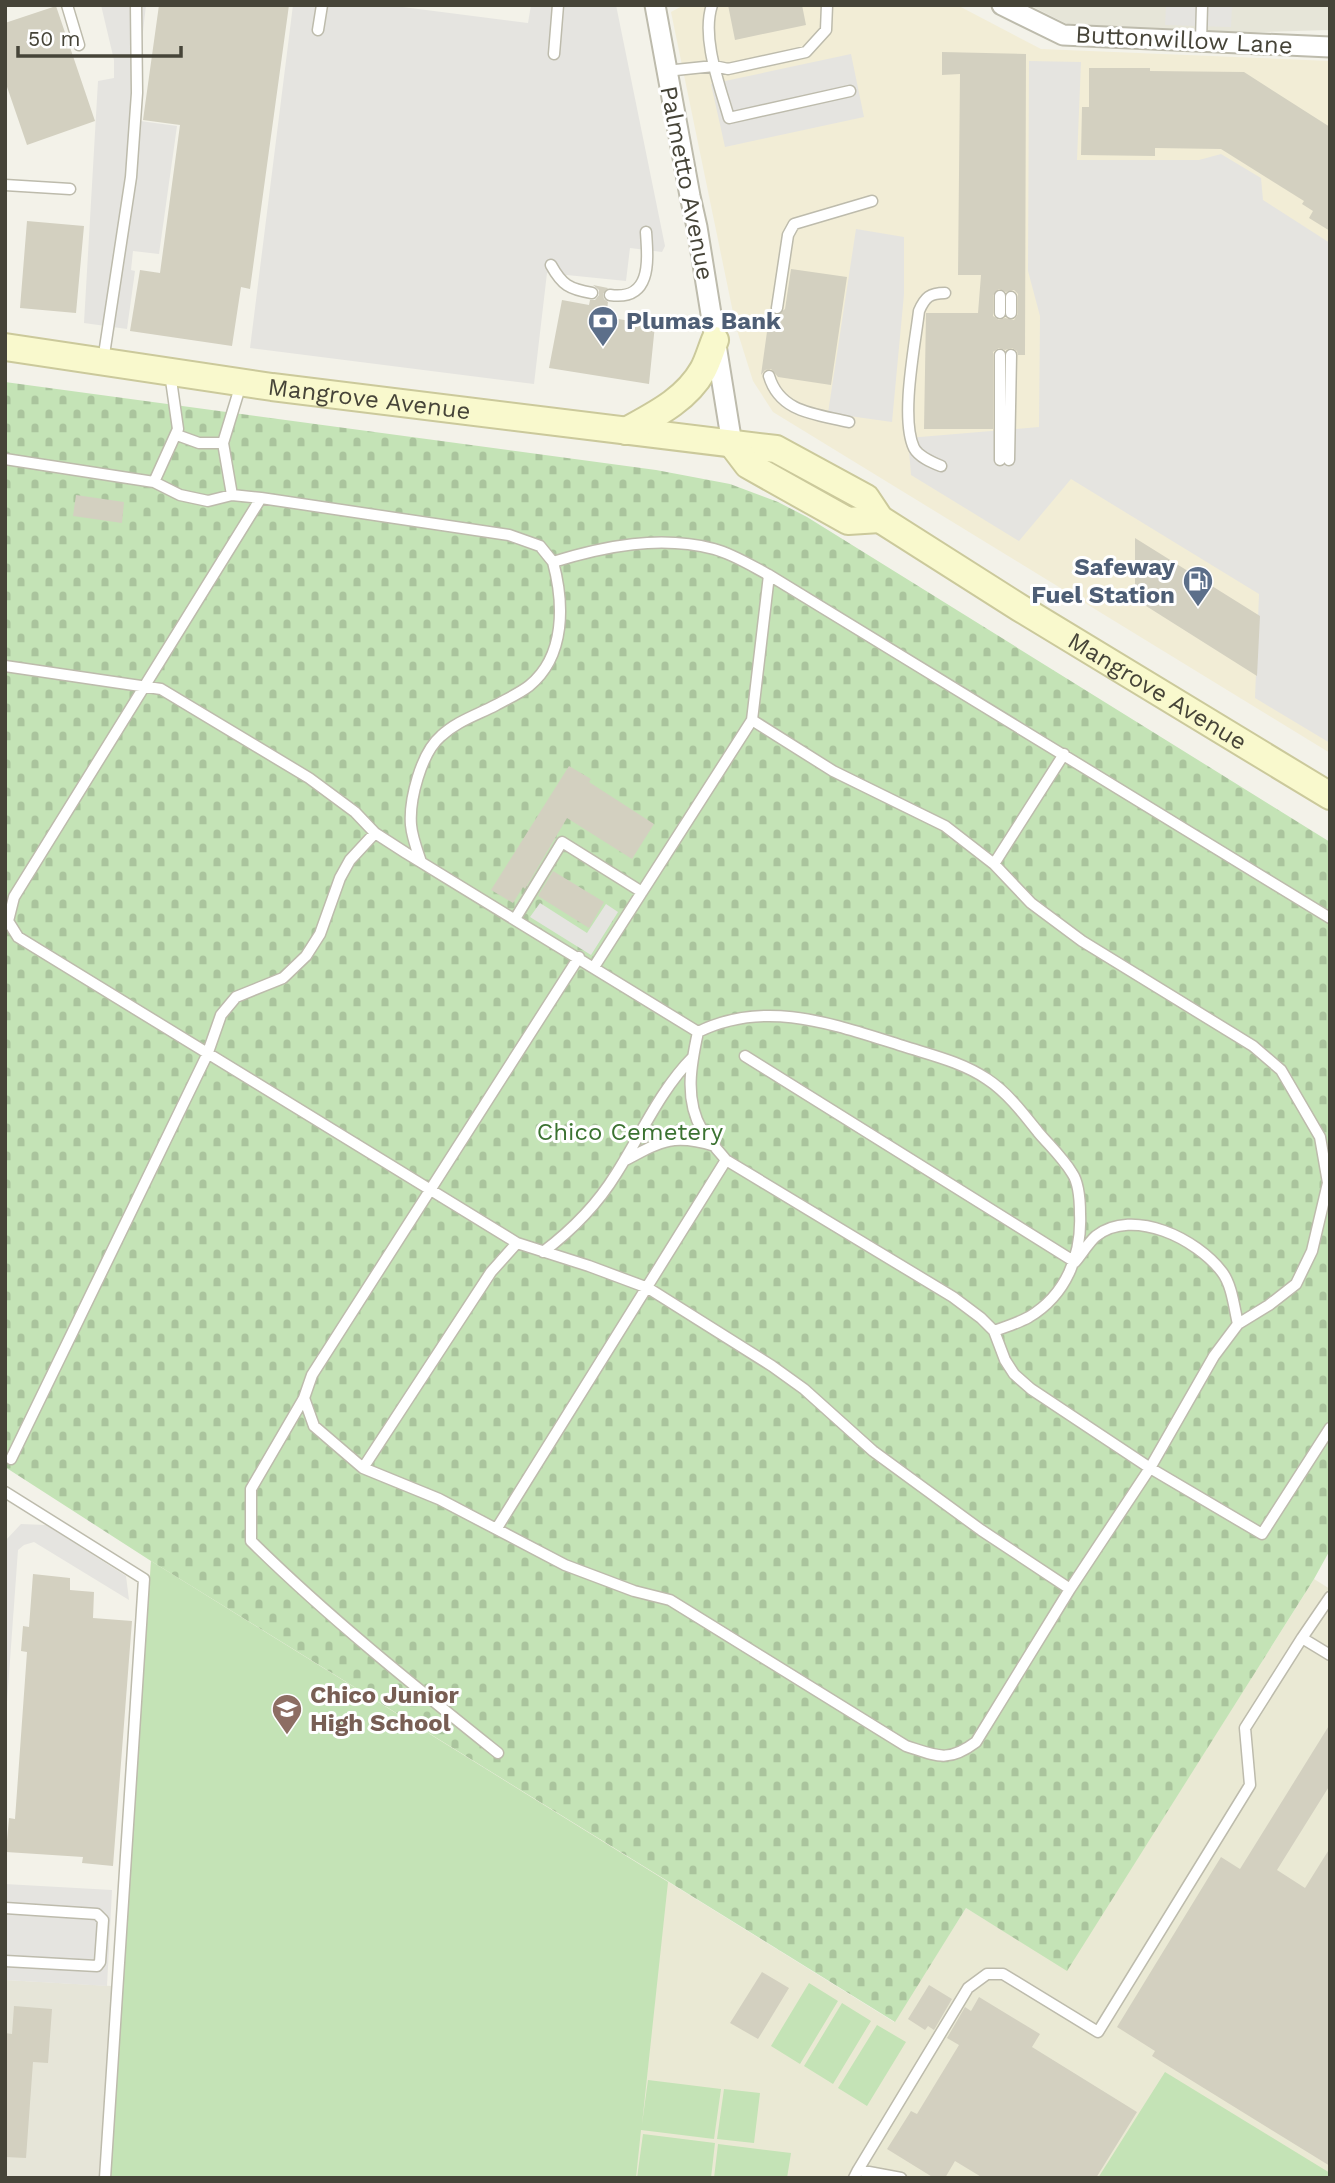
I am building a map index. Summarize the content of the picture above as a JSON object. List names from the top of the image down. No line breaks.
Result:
{"streets":{"street":["Buttonwillow Lane","Palmetto Avenue","Mangrove Avenue"]},"crossings":[["Palmetto Avenue","Mangrove Avenue"]],"parks":["Chico Cemetery"],"places":{"bank":["Plumas Bank"],"fuel station":["Safeway Fuel Station"],"school or university":["Chico Junior High School"]},"scale_bar":"50 m"}
